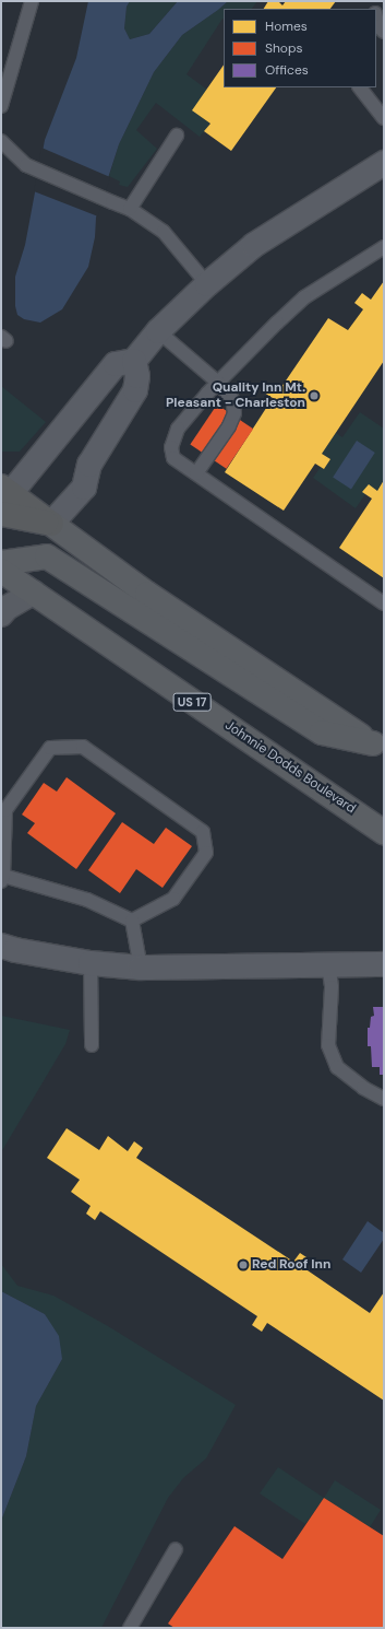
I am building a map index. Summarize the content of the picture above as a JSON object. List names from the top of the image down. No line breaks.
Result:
{"streets":{"highway":["US 17","Johnnie Dodds Boulevard"]},"places":["Quality Inn Mt. Pleasant - Charleston","Red Roof Inn"],"legend":["Homes","Shops","Offices"]}
